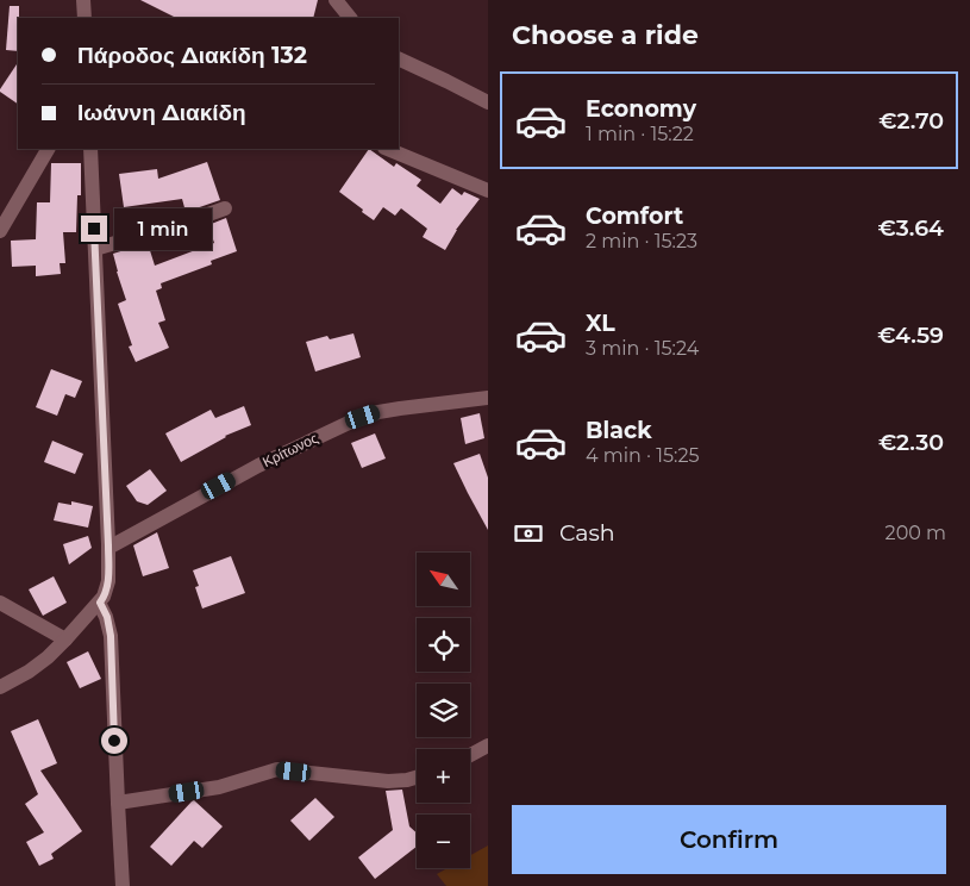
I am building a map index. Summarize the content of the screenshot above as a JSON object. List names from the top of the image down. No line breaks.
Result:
{"streets":{"street":["Κρίτωνος"]},"north":"top left","page":{"heading":"Choose a ride","banner":["Πάροδος Διακίδη 132","Ιωάννη Διακίδη"],"list":[{"name":"Economy","note":"1 min · 15:22","value":"€2.70"},{"name":"Comfort","note":"2 min · 15:23","value":"€3.64"},{"name":"XL","note":"3 min · 15:24","value":"€4.59"},{"name":"Black","note":"4 min · 15:25","value":"€2.30"}],"bubble":"1 min","pay":["Cash","200 m"],"map_buttons":["+","−"],"buttons":"Confirm"}}
